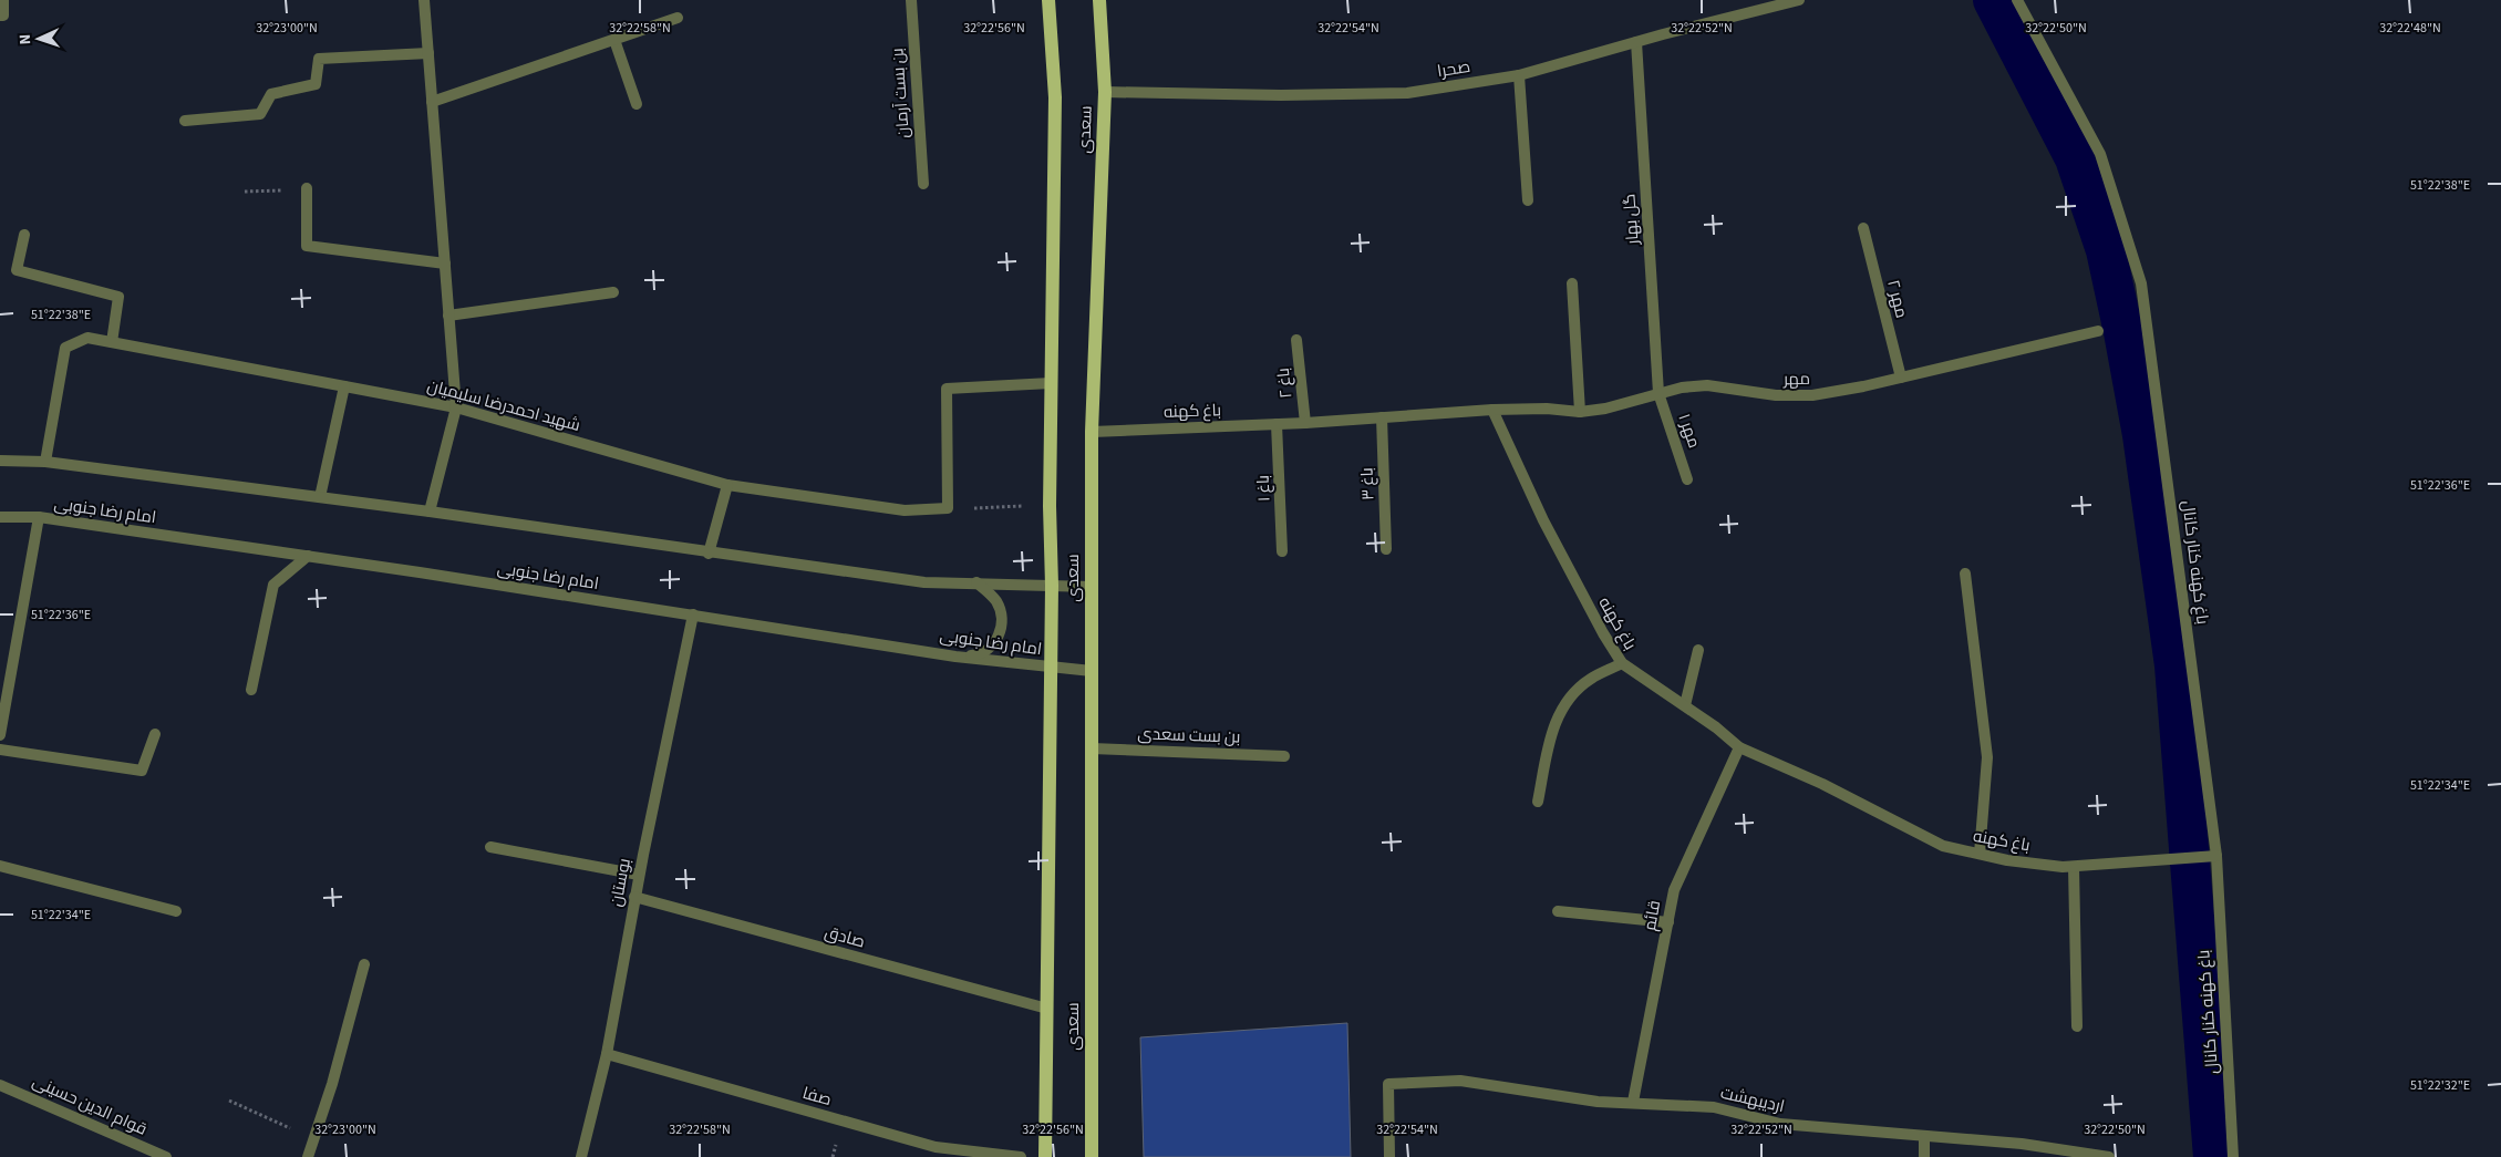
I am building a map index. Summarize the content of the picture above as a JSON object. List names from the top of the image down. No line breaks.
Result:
{"streets":{"main road":["سعدی"],"street":["صحرا","بن بست آرمان","گل بهار","مهر ۲","مهر","باغ ۲","شهید احمدرضا سلیمیان","باغ کهنه","مهر ۱","باغ ۳","باغ ۱","امام رضا جنوبی","باغ کهنه کنار کانال","بن بست سعدی","بوستان","قائم","صادق","صفا","اردیبهشت","قوام الدین حسینی"]},"crossings":[["صحرا","سعدی"],["صحرا","گل بهار"],["سعدی","باغ کهنه"],["سعدی","امام رضا جنوبی"],["سعدی","بن بست سعدی"],["سعدی","صادق"],["گل بهار","مهر"],["گل بهار","مهر ۱"],["مهر ۲","مهر"],["مهر","باغ کهنه"],["مهر","مهر ۱"],["باغ ۲","باغ کهنه"],["باغ کهنه","باغ ۳"],["باغ کهنه","باغ ۱"],["باغ کهنه","باغ کهنه کنار کانال"],["باغ کهنه","قائم"],["امام رضا جنوبی","بوستان"],["بوستان","صادق"],["بوستان","صفا"],["قائم","اردیبهشت"]],"north":"left","coordinates":["32°23'00\"N","32°22'58\"N","32°22'56\"N","32°22'54\"N","32°22'52\"N","32°22'50\"N","32°22'48\"N","51°22'38\"E","51°22'36\"E","51°22'34\"E","51°22'32\"E"]}
